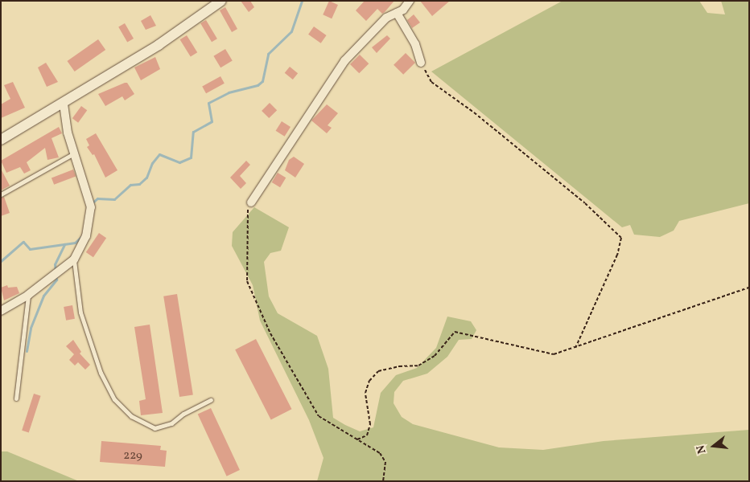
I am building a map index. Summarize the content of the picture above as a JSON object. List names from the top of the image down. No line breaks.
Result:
{"house_numbers":["229"],"north":"left"}
